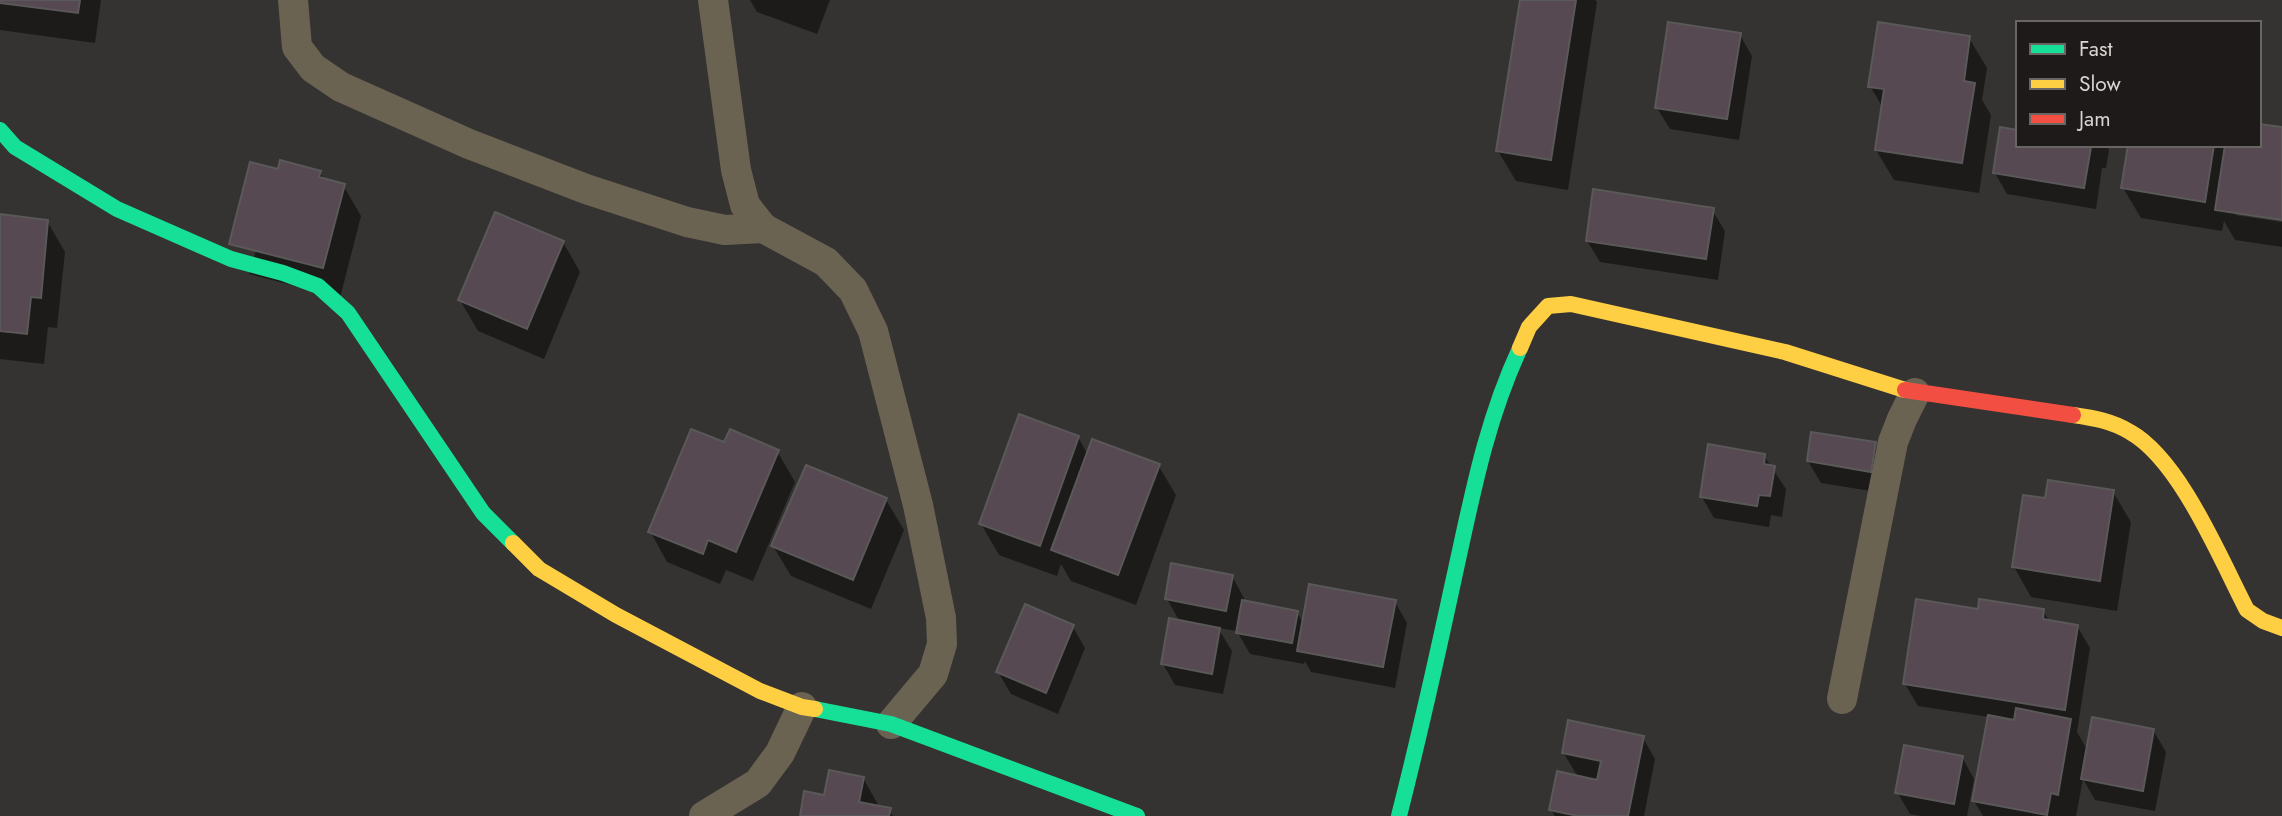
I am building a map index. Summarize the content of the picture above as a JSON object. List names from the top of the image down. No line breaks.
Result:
{"legend":["Fast","Slow","Jam"]}
